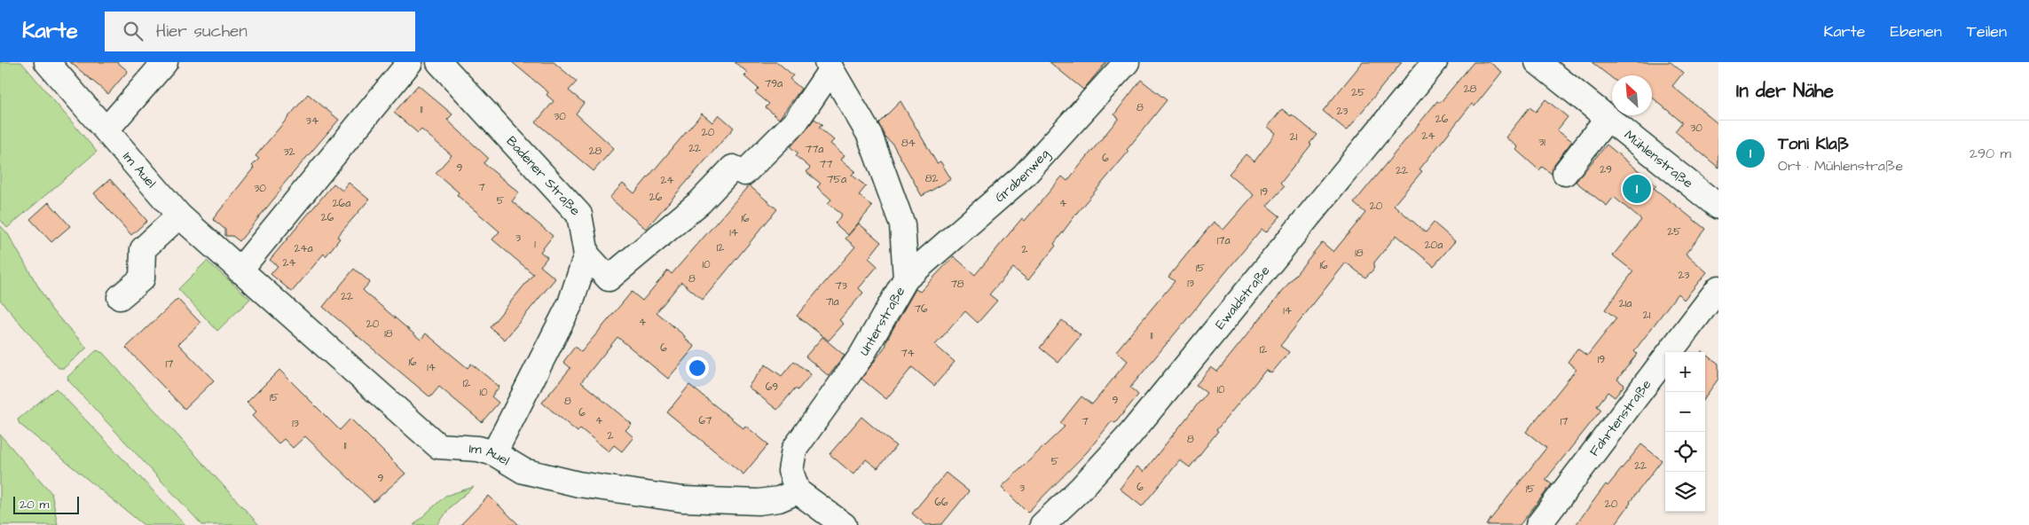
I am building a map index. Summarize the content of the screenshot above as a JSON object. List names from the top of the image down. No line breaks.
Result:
{"streets":{"street":["Mühlenstraße","Im Auel","Grabenweg","Badener Straße","Ewaldstraße","Unterstraße","Fahrtenstraße"]},"crossings":[["Im Auel","Badener Straße"],["Im Auel","Unterstraße"],["Grabenweg","Unterstraße"]],"house_numbers":["79a","28","25","8","11","23","30","26","34","30","20","24","21","31","84","22","77a","28","32","6","77","9","29","22","82","75a","24","7","30","19","26","5","26a","4","20","26","16","25","14","3","17a","1","20a","12","24a","2","18","24","10","16","15","23","8","13","78","73","22","71a","21a","76","14","21","4","20","18","11","6","12","74","19","16","17","14","12","69","10","10","15","9","8","6","4","67","7","17","13","2","8","11","5","22","9","6","3","15","66","20"],"scale_bar":"20 m","north":"top left","page":{"header":"Karte","search":"Hier suchen","nav":["Karte","Ebenen","Teilen"],"heading":"In der Nähe","list":[{"mark":"1","name":"Toni Klaß","note":"Ort · Mühlenstraße","value":"290 m"}],"pins":"1","map_buttons":["+","−"],"scale":"20 m"}}
